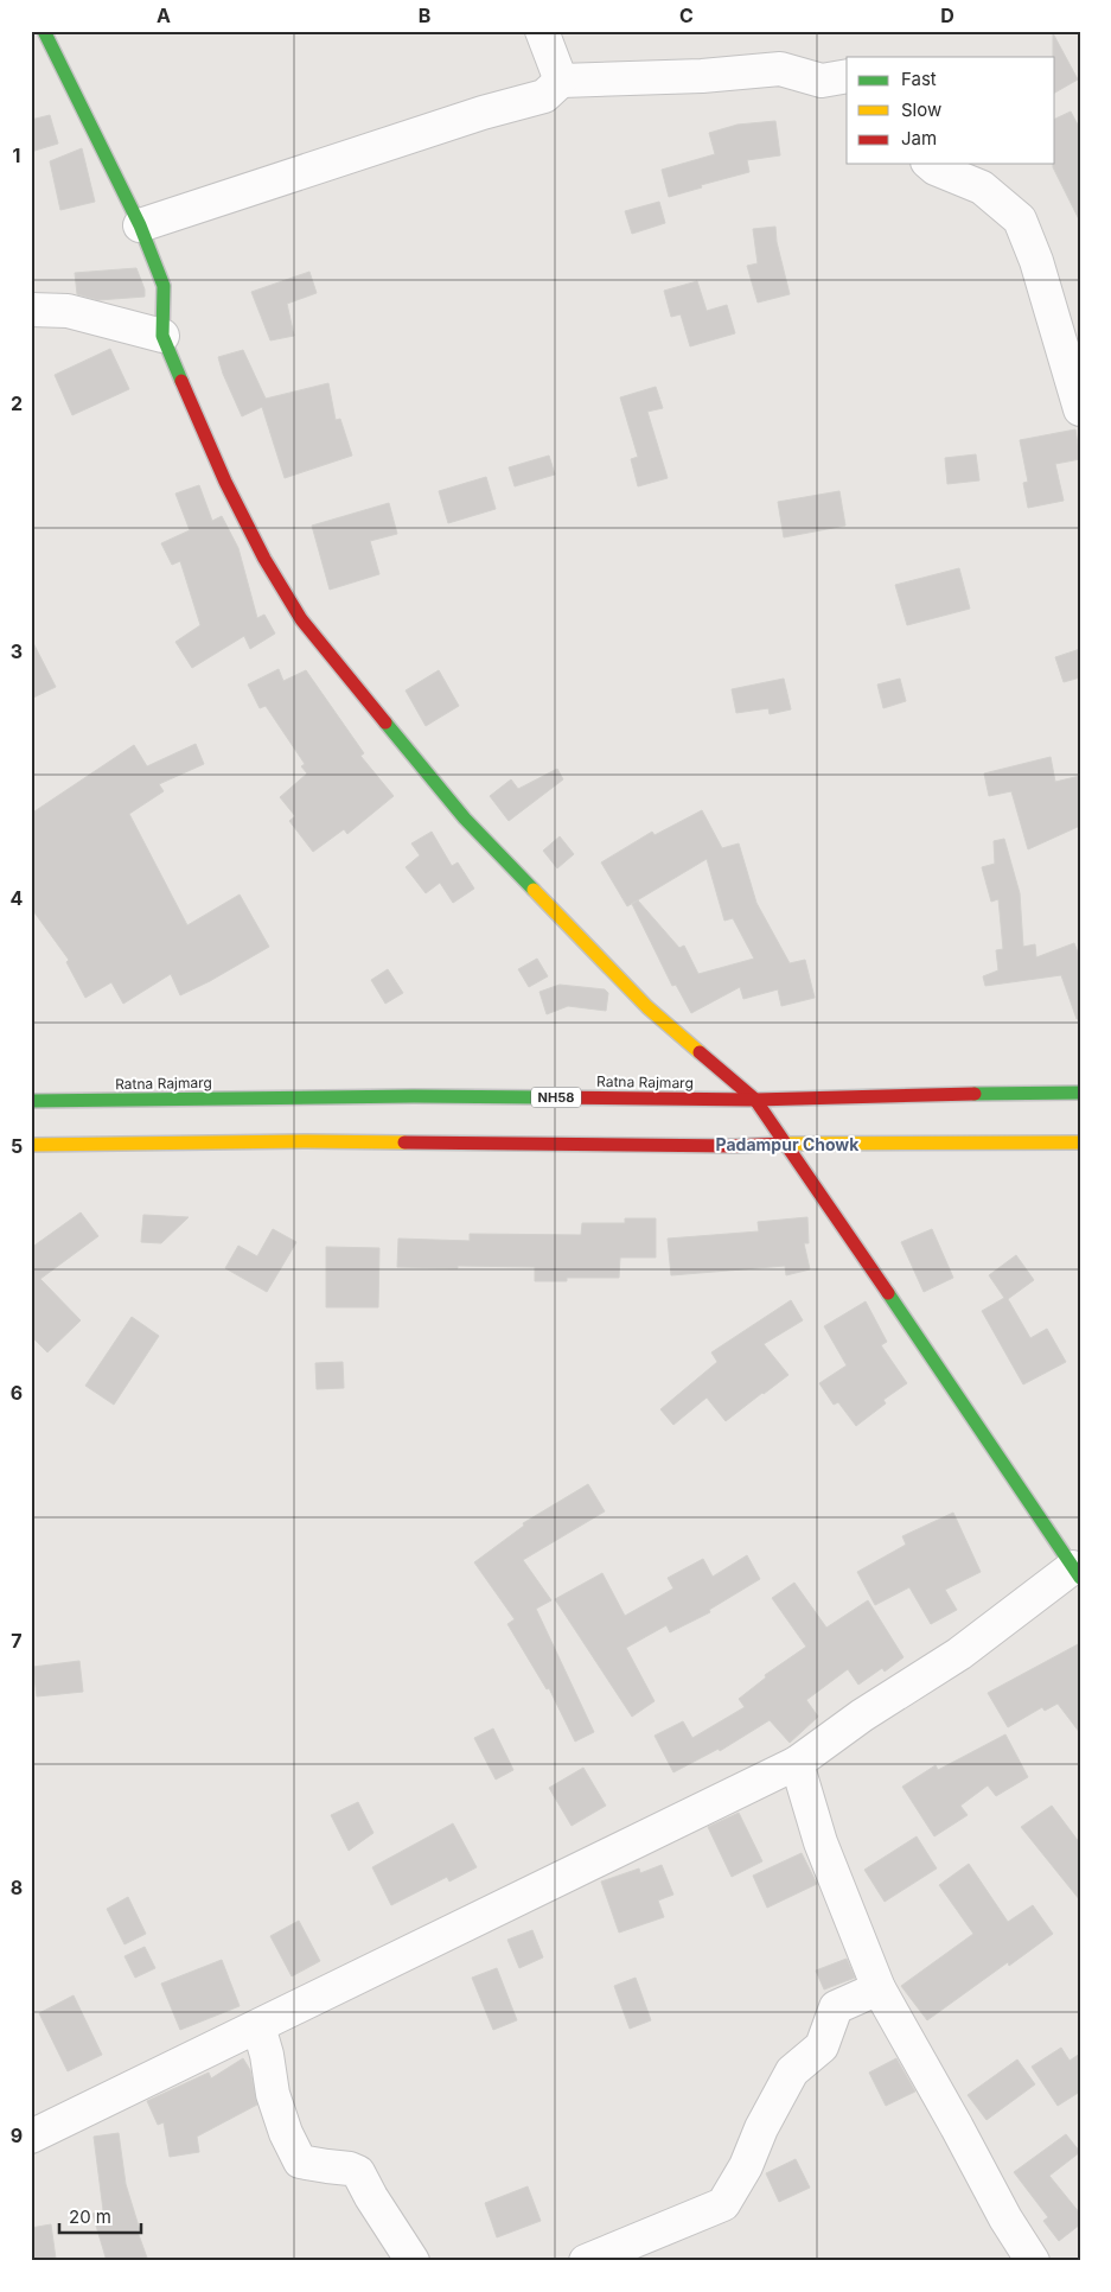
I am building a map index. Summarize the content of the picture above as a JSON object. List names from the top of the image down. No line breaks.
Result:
{"streets":{"main road":["Ratna Rajmarg","NH58"]},"districts":["Padampur Chowk"],"legend":["Fast","Slow","Jam"],"scale_bar":"20 m","grid":{"columns":["A","B","C","D"],"rows":["1","2","3","4","5","6","7","8","9"]}}
